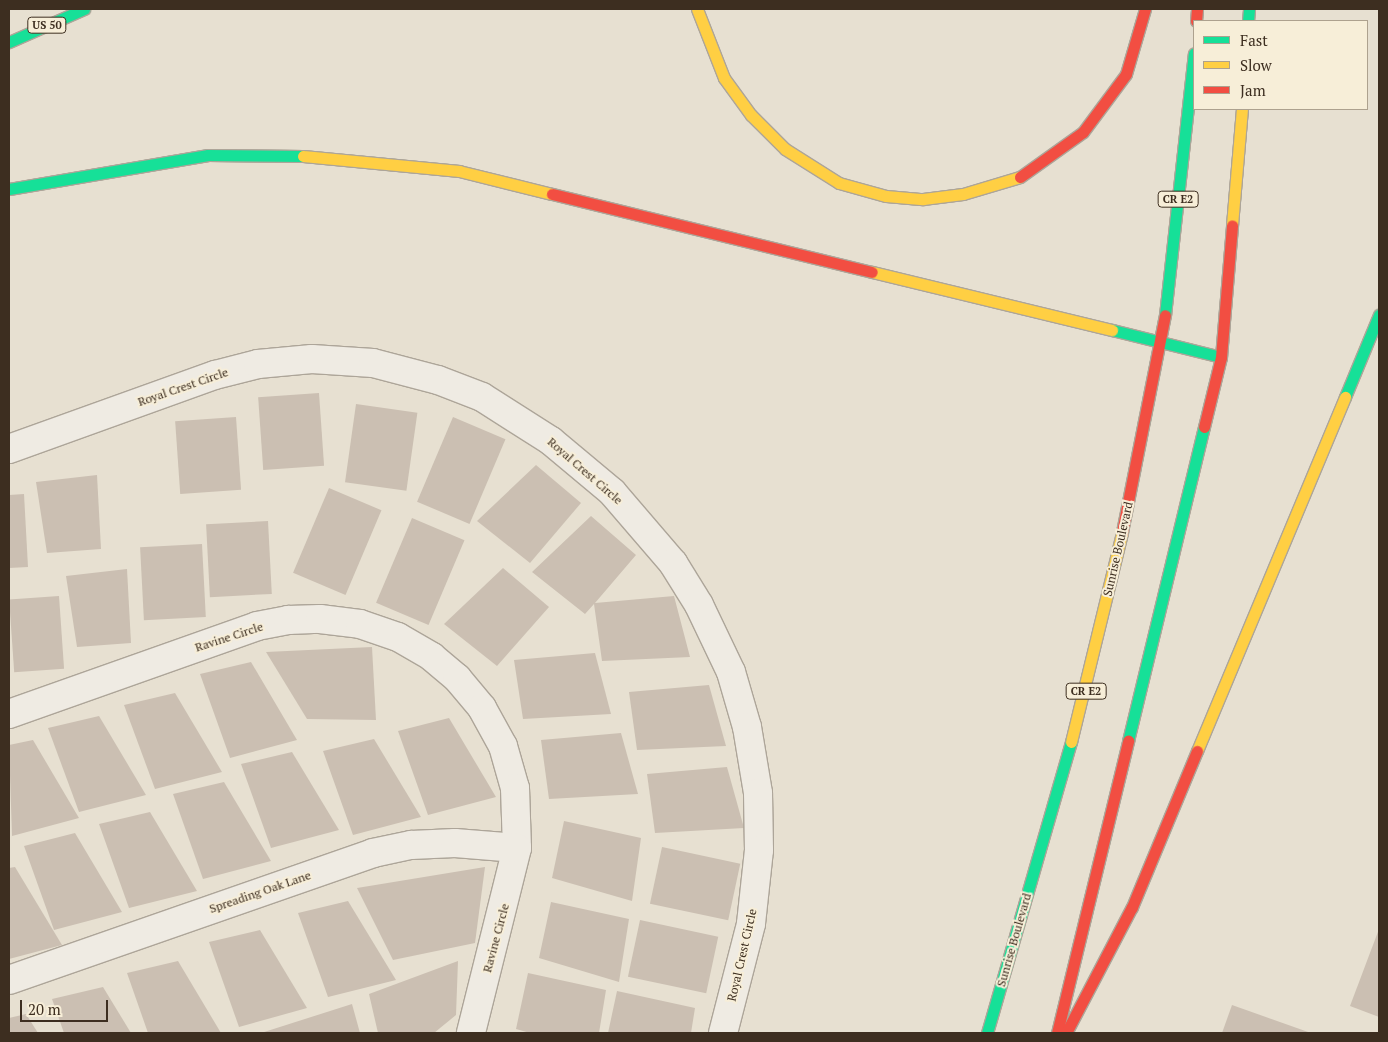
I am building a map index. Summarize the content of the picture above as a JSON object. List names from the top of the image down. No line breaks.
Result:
{"streets":{"main road":["US 50","CR E2","Sunrise Boulevard"],"street":["Royal Crest Circle","Ravine Circle","Spreading Oak Lane"]},"crossings":[["Ravine Circle","Spreading Oak Lane"]],"legend":["Fast","Slow","Jam"],"scale_bar":"20 m"}
